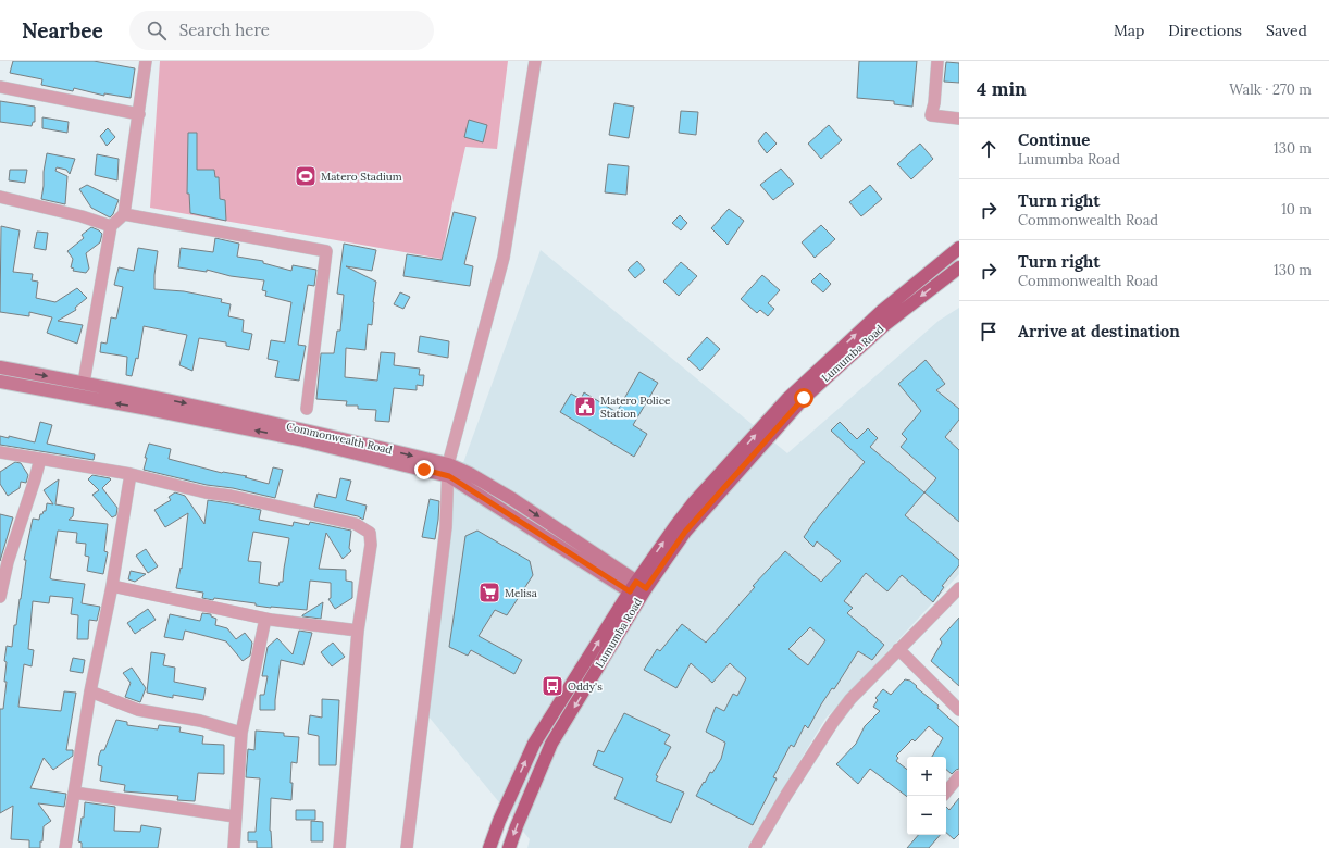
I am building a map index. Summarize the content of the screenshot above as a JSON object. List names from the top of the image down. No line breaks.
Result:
{"streets":{"main road":["Lumumba Road","Commonwealth Road"]},"crossings":[["Lumumba Road","Commonwealth Road"]],"places":{"sports":["Matero Stadium"],"public building":["Matero Police Station"],"supermarket":["Melisa"],"bus stop":["Oddy's"]},"page":{"header":"Nearbee","search":"Search here","nav":["Map","Directions","Saved"],"heading":["4 min","Walk · 270 m"],"list":[["Continue","Lumumba Road","130 m"],["Turn right","Commonwealth Road","10 m"],["Turn right","Commonwealth Road","130 m"],"Arrive at destination"],"map_buttons":["+","−"]}}
